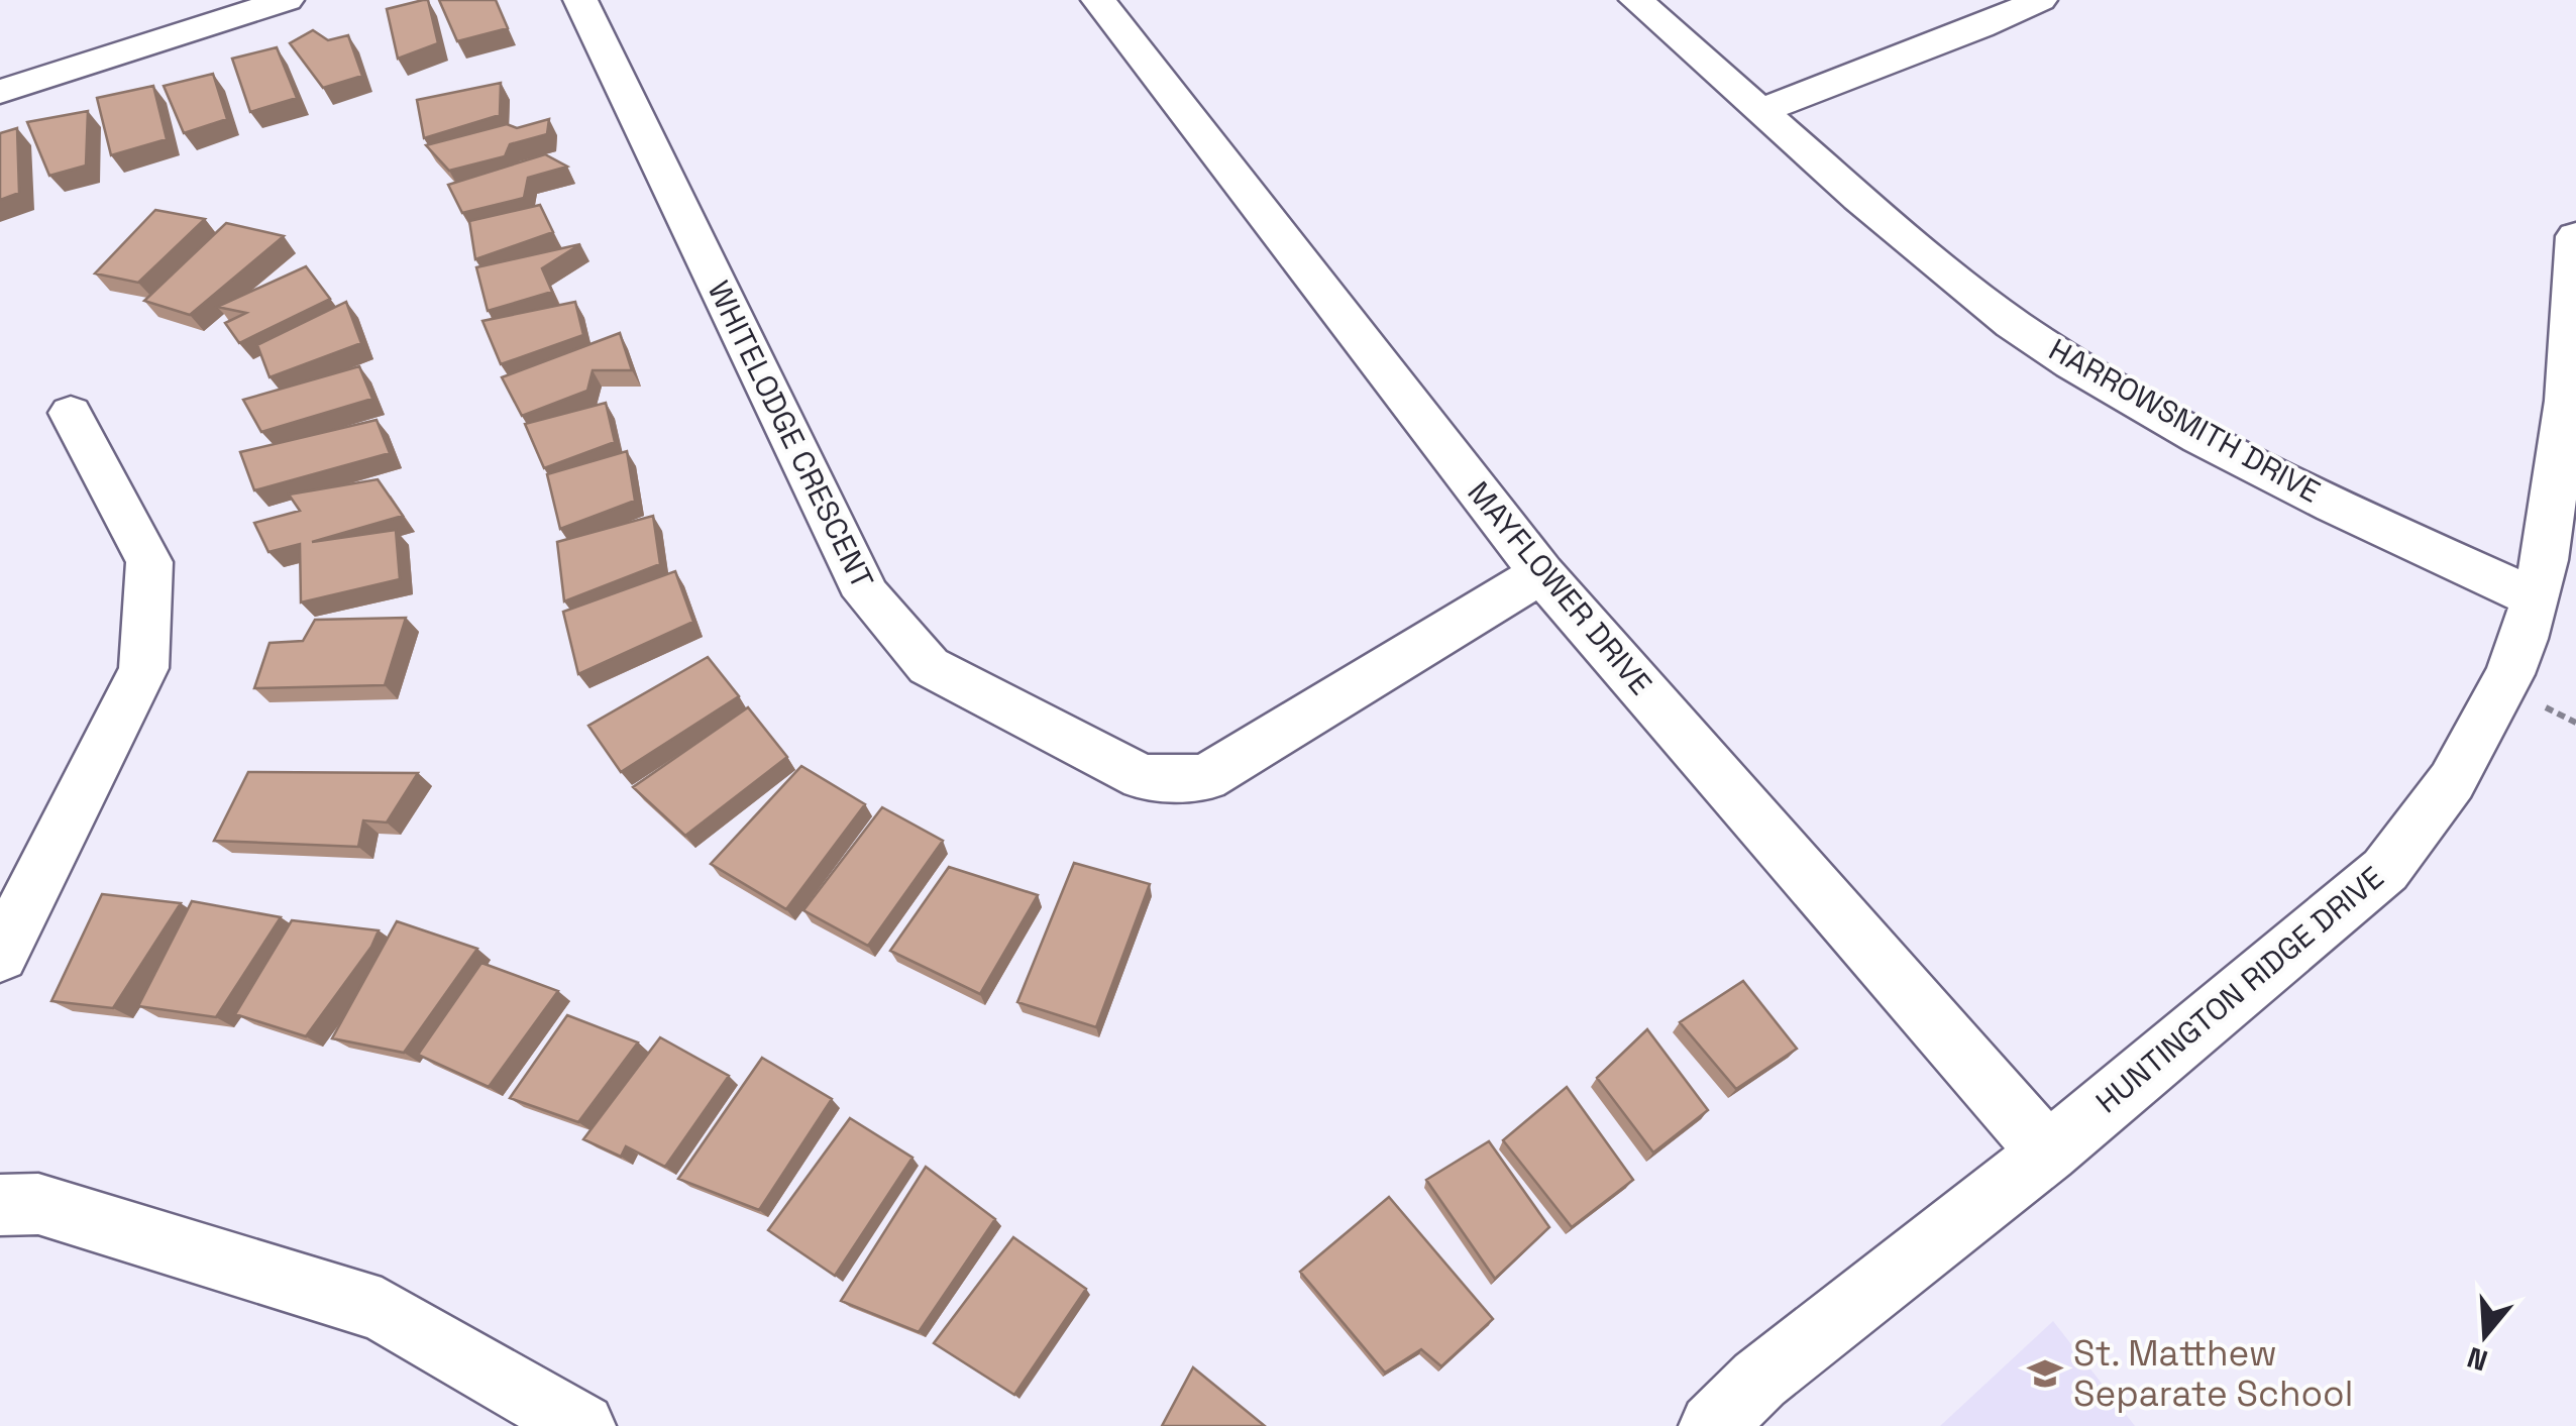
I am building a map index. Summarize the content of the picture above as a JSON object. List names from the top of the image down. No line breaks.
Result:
{"streets":{"street":["HARROWSMITH DRIVE","WHITELODGE CRESCENT","MAYFLOWER DRIVE","HUNTINGTON RIDGE DRIVE"]},"crossings":[["HARROWSMITH DRIVE","HUNTINGTON RIDGE DRIVE"],["WHITELODGE CRESCENT","MAYFLOWER DRIVE"],["MAYFLOWER DRIVE","HUNTINGTON RIDGE DRIVE"]],"places":{"school or university":["St. Matthew Separate School"]},"north":"bottom"}
